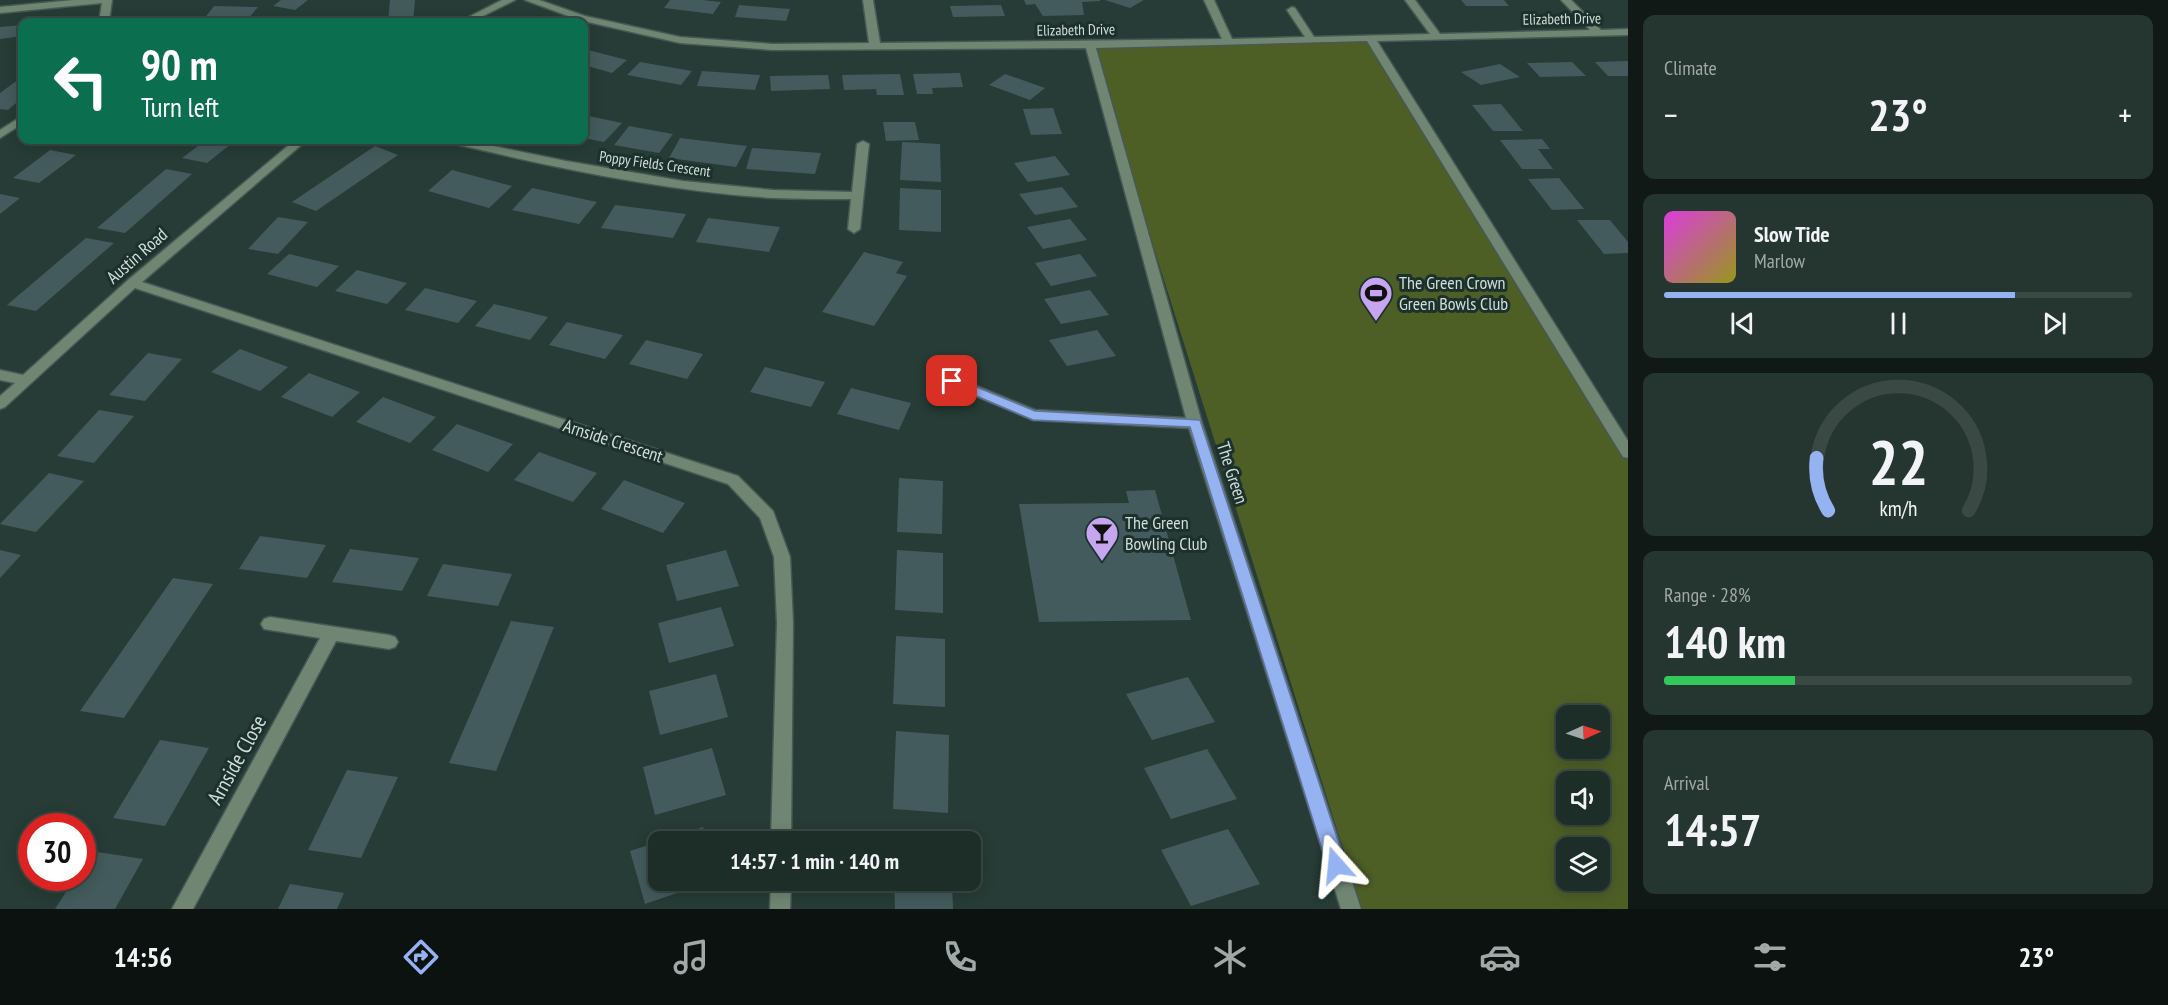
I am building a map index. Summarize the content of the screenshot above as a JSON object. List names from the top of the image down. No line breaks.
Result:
{"streets":{"street":["Elizabeth Drive","Poppy Fields Crescent","Austin Road","Arnside Crescent","The Green","Arnside Close"]},"crossings":[["Elizabeth Drive","The Green"],["Austin Road","Arnside Crescent"]],"places":{"sports":["The Green Crown Green Bowls Club"],"bar":["The Green Bowling Club"]},"north":"right","page":{"tile":["Climate",["Range · 28%","140 km"],["Arrival","14:57"]],"turn":["90 m","Turn left"],"heat":["−","23°","+"],"song":["Slow Tide","Marlow"],"limit":"30","trip":"14:57 · 1 min · 140 m","tabs":["14:56","23°"],"gauge":["22","km/h"]}}
